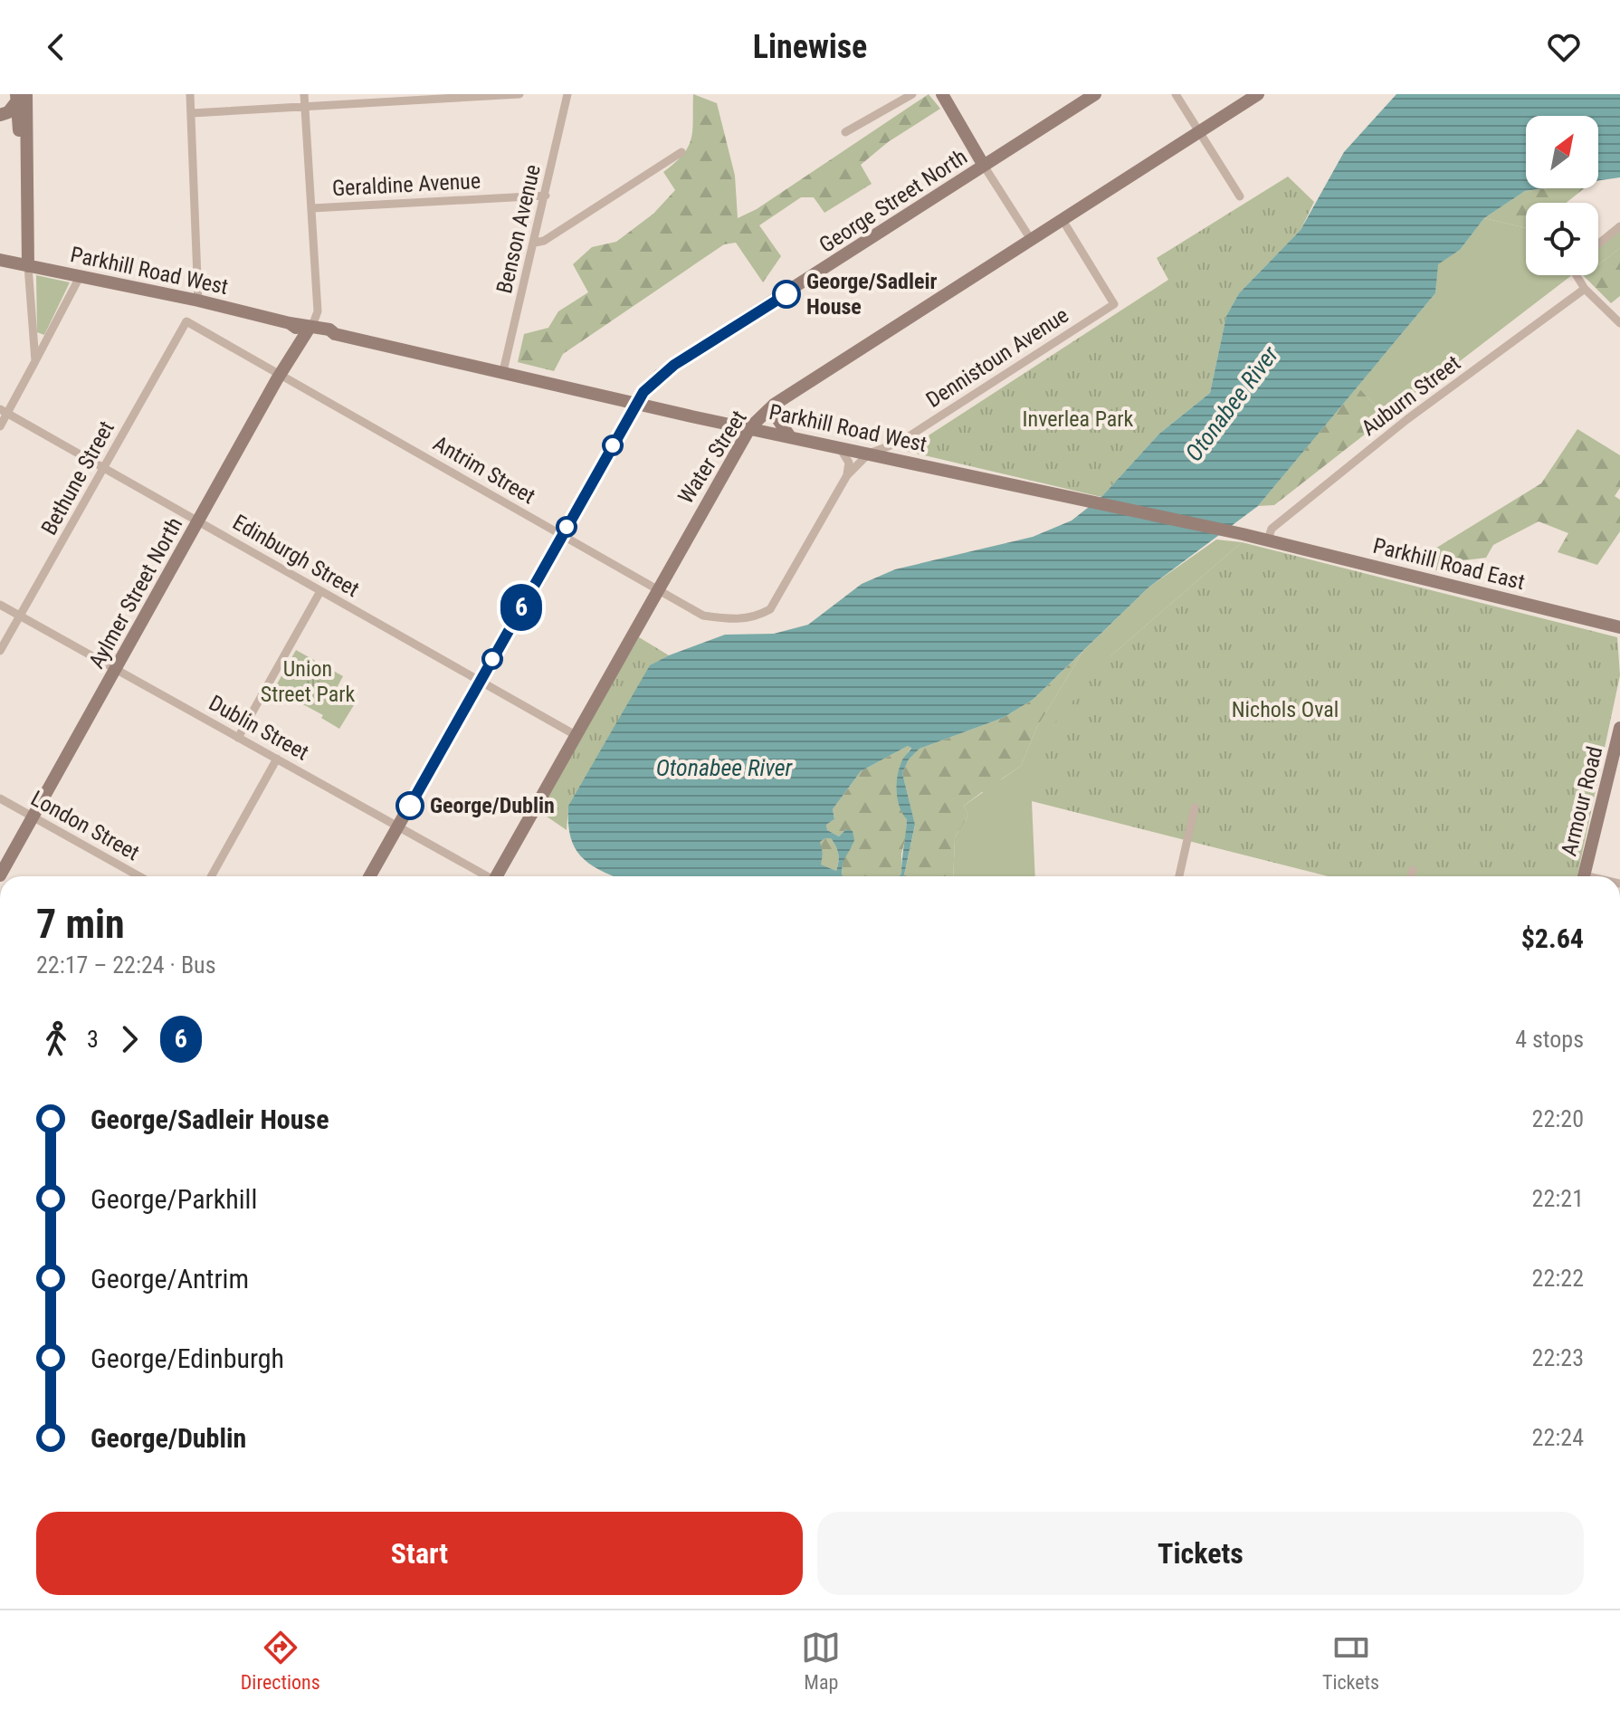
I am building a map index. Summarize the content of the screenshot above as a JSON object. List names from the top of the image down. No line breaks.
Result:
{"streets":{"main road":["George Street North","Parkhill Road West","Water Street","Parkhill Road East","Aylmer Street North","Armour Road"],"street":["Geraldine Avenue","Benson Avenue","Dennistoun Avenue","Auburn Street","Antrim Street","Bethune Street","Edinburgh Street","Dublin Street","London Street"]},"crossings":[["Geraldine Avenue","Benson Avenue"],["Geraldine Avenue","Aylmer Street North"],["George Street North","Parkhill Road West"],["George Street North","Antrim Street"],["George Street North","Edinburgh Street"],["George Street North","Dublin Street"],["Benson Avenue","Parkhill Road West"],["Parkhill Road West","Dennistoun Avenue"],["Parkhill Road West","Auburn Street"],["Parkhill Road West","Water Street"],["Parkhill Road West","Parkhill Road East"],["Parkhill Road West","Aylmer Street North"],["Dennistoun Avenue","Water Street"],["Auburn Street","Parkhill Road East"],["Water Street","Antrim Street"],["Water Street","Edinburgh Street"],["Antrim Street","Bethune Street"],["Antrim Street","Aylmer Street North"],["Bethune Street","Edinburgh Street"],["Bethune Street","Dublin Street"],["Edinburgh Street","Aylmer Street North"],["Aylmer Street North","Dublin Street"],["Aylmer Street North","London Street"]],"water":["Otonabee River"],"parks":["Inverlea Park","Union Street Park","Nichols Oval"],"places":["George/Sadleir House","George/Dublin"],"lines":["bus line 6"],"north":"top right","page":{"header":"Linewise","on_map":"6","heading":["7 min","22:17 – 22:24 · Bus","$2.64"],"legs":["3","6","4 stops"],"list":[{"name":"George/Sadleir House","value":"22:20"},{"name":"George/Parkhill","value":"22:21"},{"name":"George/Antrim","value":"22:22"},{"name":"George/Edinburgh","value":"22:23"},{"name":"George/Dublin","value":"22:24"}],"buttons":["Start","Tickets"],"tabs":["Directions","Map","Tickets"]}}
